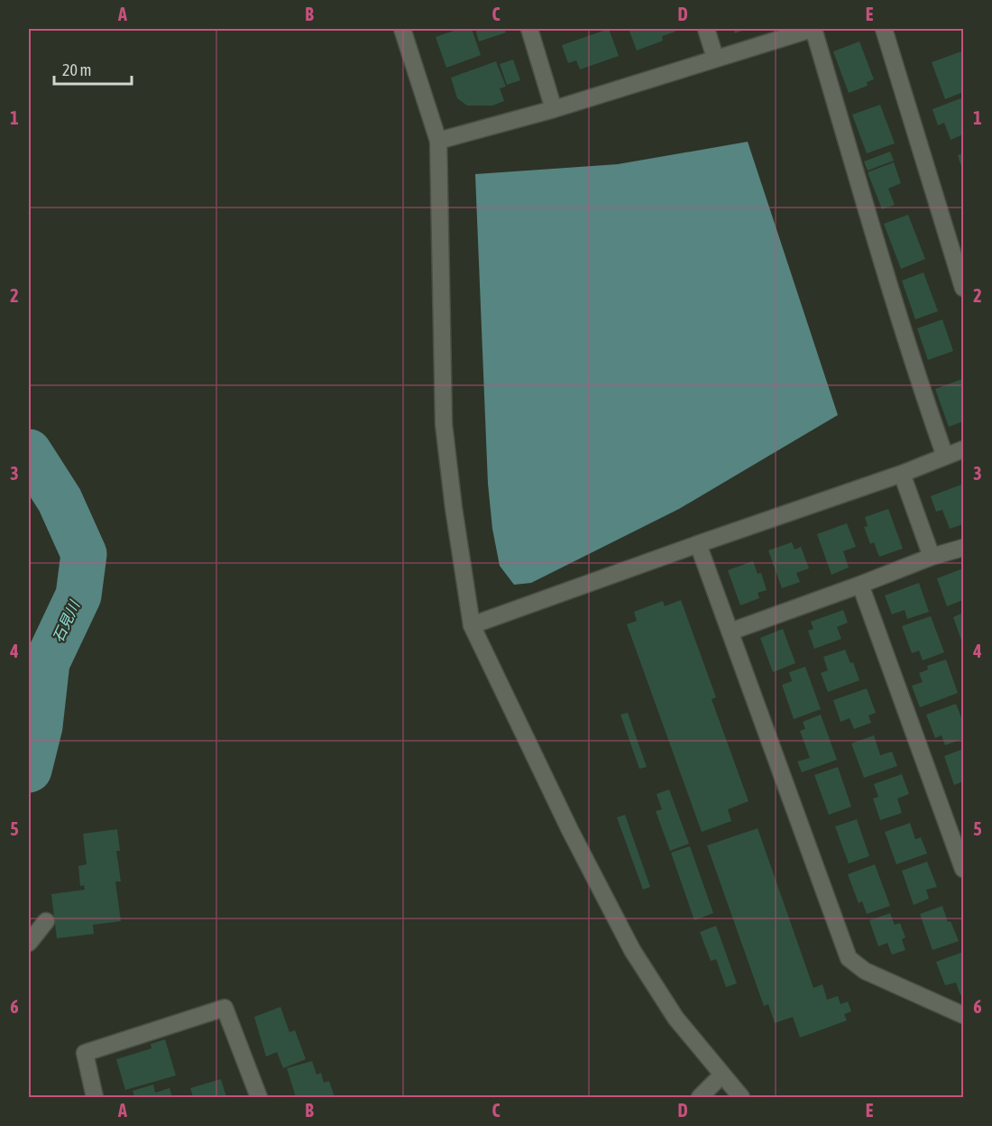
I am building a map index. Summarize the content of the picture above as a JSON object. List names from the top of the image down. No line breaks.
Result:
{"water":["石見川"],"scale_bar":"20 m","grid":{"columns":["A","B","C","D","E"],"rows":["1","2","3","4","5","6"]}}
